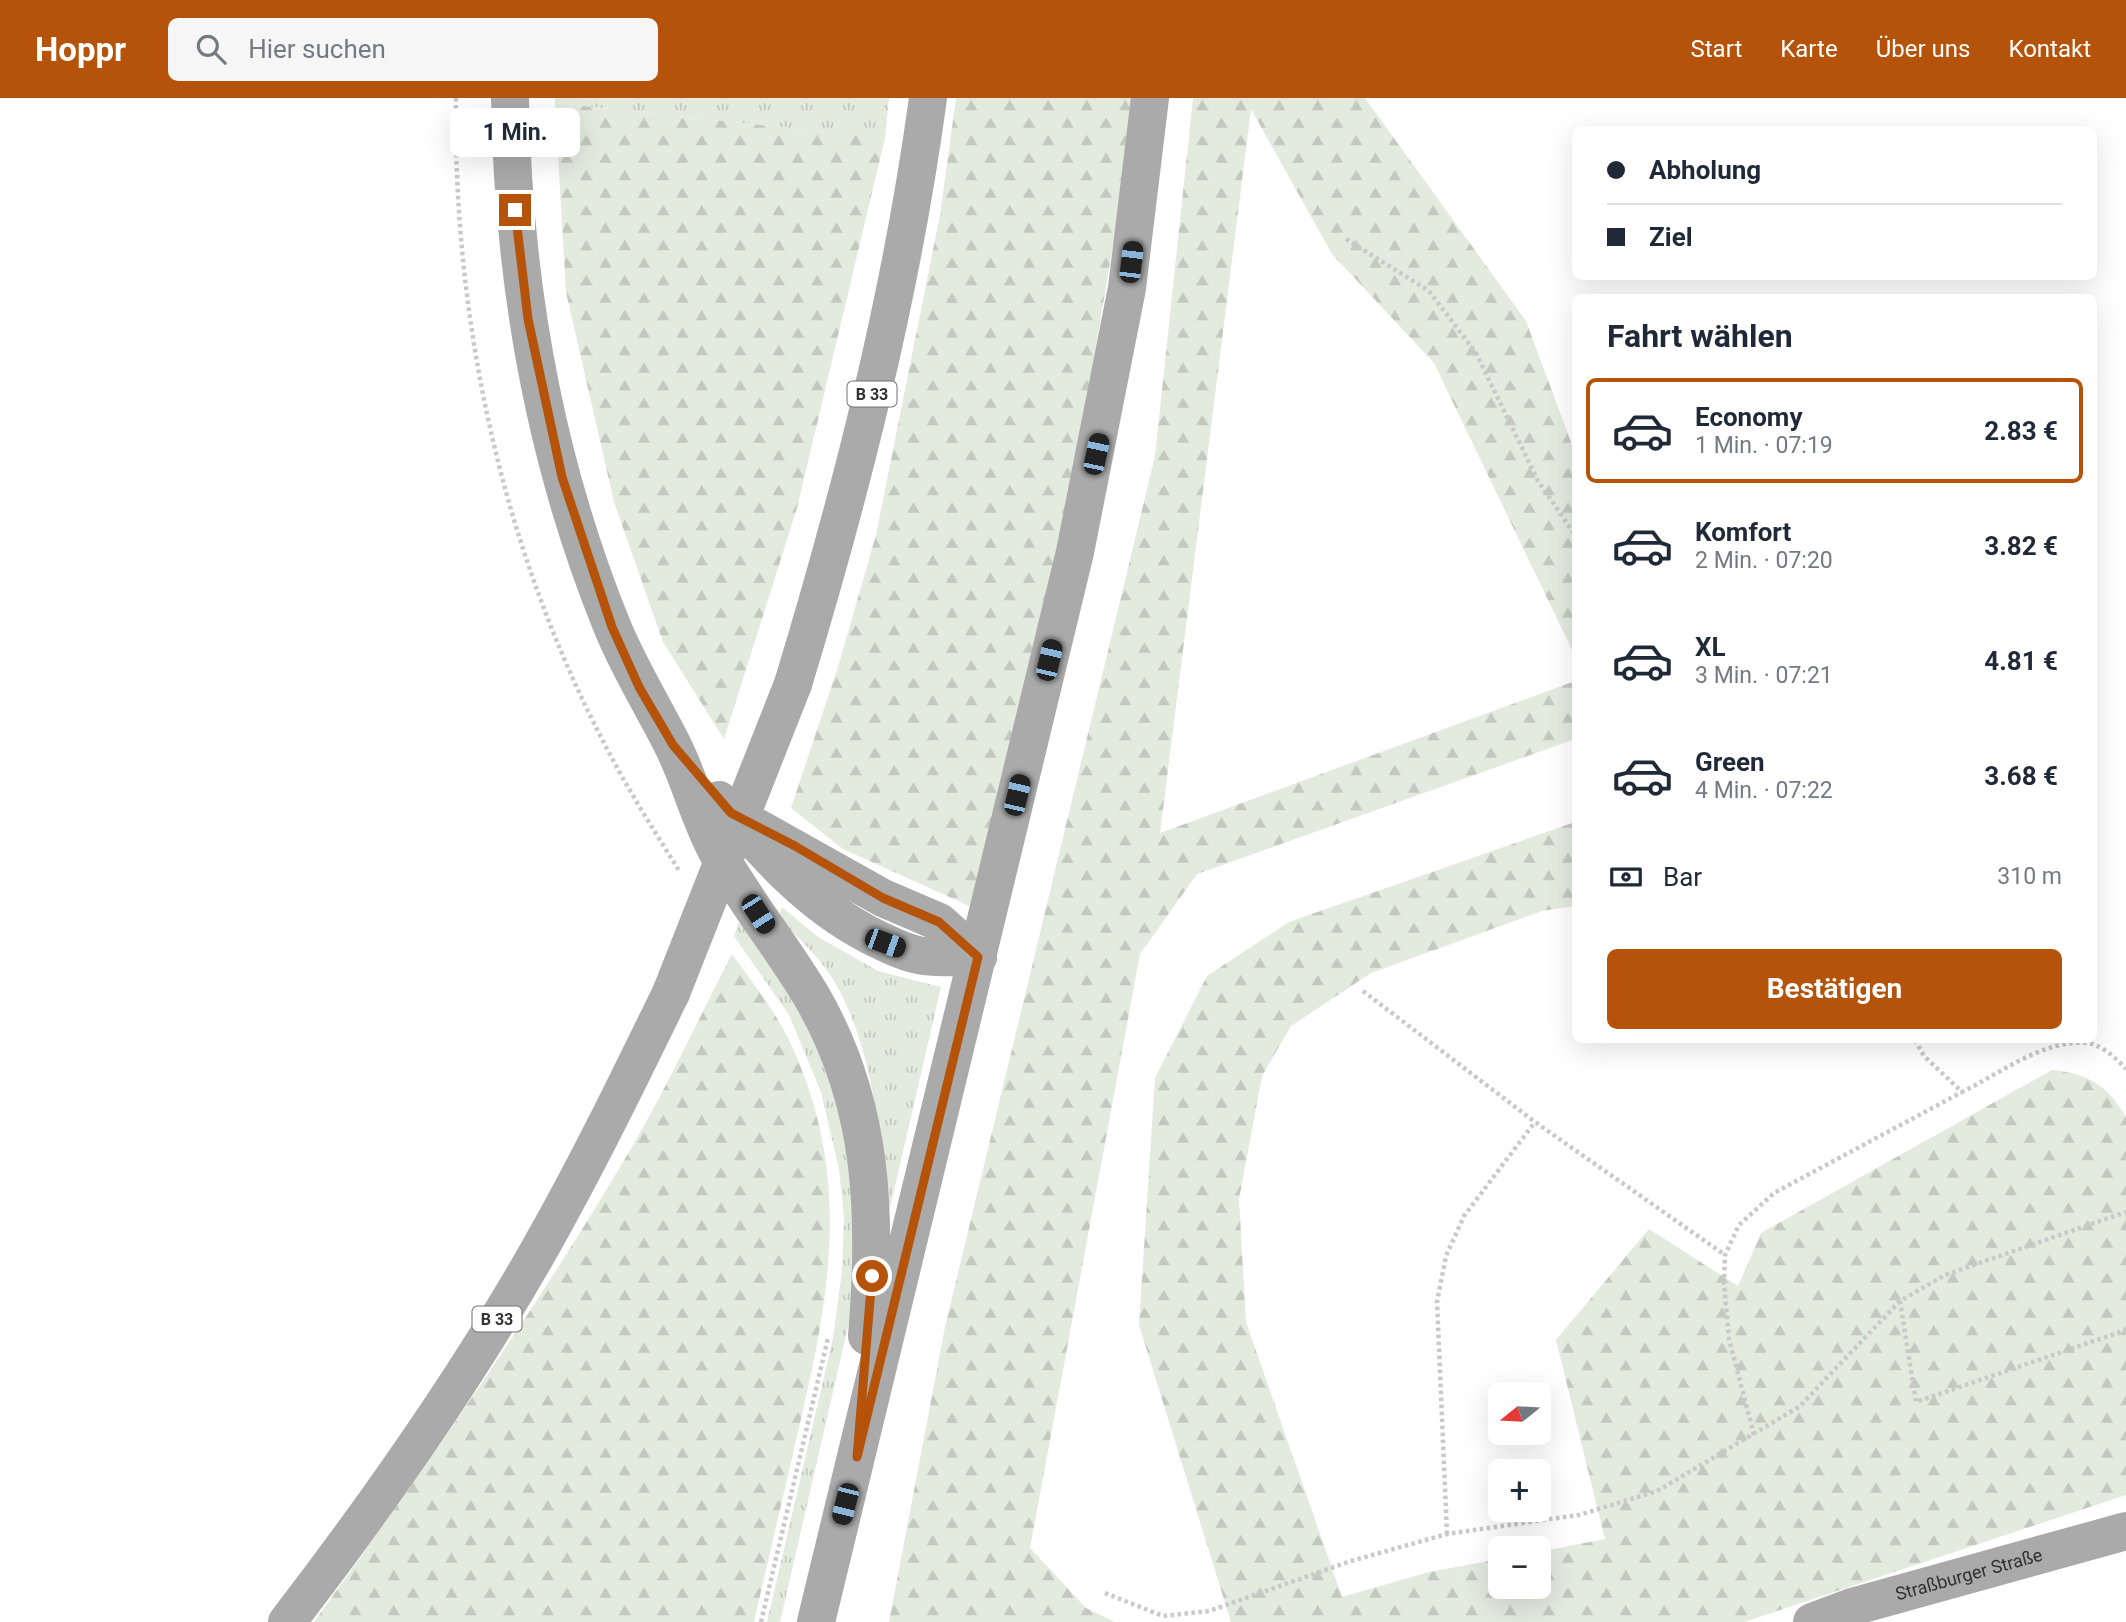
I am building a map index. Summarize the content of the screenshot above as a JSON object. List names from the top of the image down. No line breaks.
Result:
{"streets":{"main road":["B 33","Straßburger Straße"]},"north":"left","page":{"header":"Hoppr","search":"Hier suchen","nav":["Start","Karte","Über uns","Kontakt"],"bubble":"1 Min.","banner":["Abholung","Ziel"],"heading":"Fahrt wählen","list":[{"name":"Economy","note":"1 Min. · 07:19","value":"2.83 €"},{"name":"Komfort","note":"2 Min. · 07:20","value":"3.82 €"},{"name":"XL","note":"3 Min. · 07:21","value":"4.81 €"},{"name":"Green","note":"4 Min. · 07:22","value":"3.68 €"}],"pay":["Bar","310 m"],"buttons":"Bestätigen","map_buttons":["+","−"]}}
